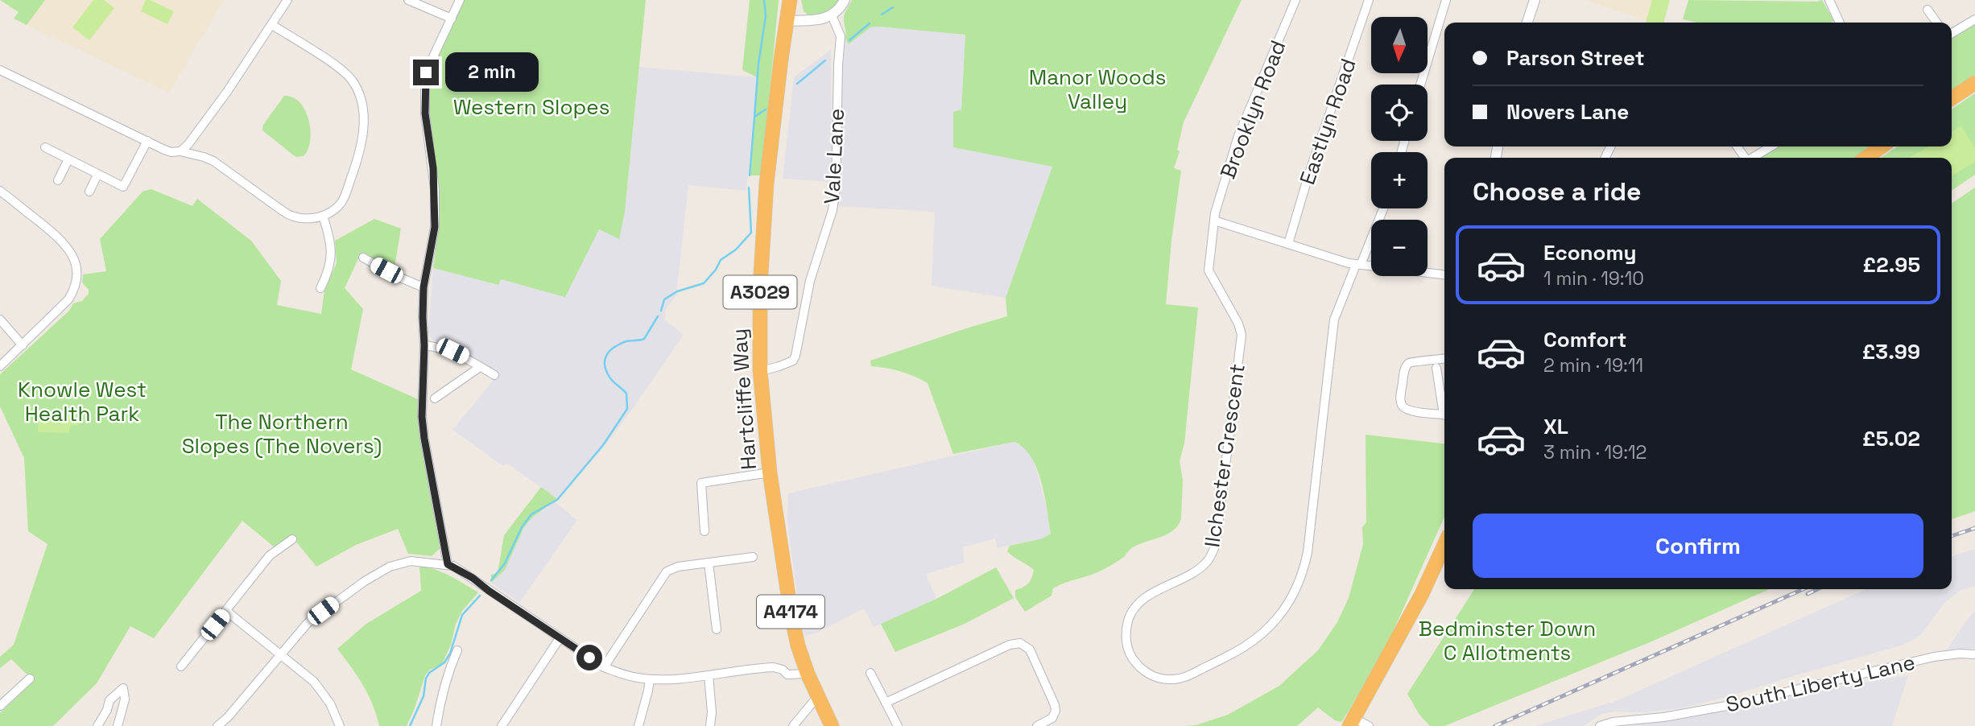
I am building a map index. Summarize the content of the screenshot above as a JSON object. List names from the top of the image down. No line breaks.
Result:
{"streets":{"highway":["A3029","Hartcliffe Way","A4174"],"street":["Brooklyn Road","Eastlyn Road","Vale Lane","Ilchester Crescent","South Liberty Lane"]},"crossings":[["Brooklyn Road","Ilchester Crescent"],["Vale Lane","Hartcliffe Way"],["Hartcliffe Way","A4174"]],"parks":["Manor Woods Valley","Western Slopes","Knowle West Health Park","The Northern Slopes (The Novers)","Bedminster Down C Allotments"],"north":"bottom","page":{"map_buttons":["+","−"],"banner":["Parson Street","Novers Lane"],"bubble":"2 min","heading":"Choose a ride","list":[{"name":"Economy","note":"1 min · 19:10","value":"£2.95"},{"name":"Comfort","note":"2 min · 19:11","value":"£3.99"},{"name":"XL","note":"3 min · 19:12","value":"£5.02"}],"buttons":"Confirm"}}
